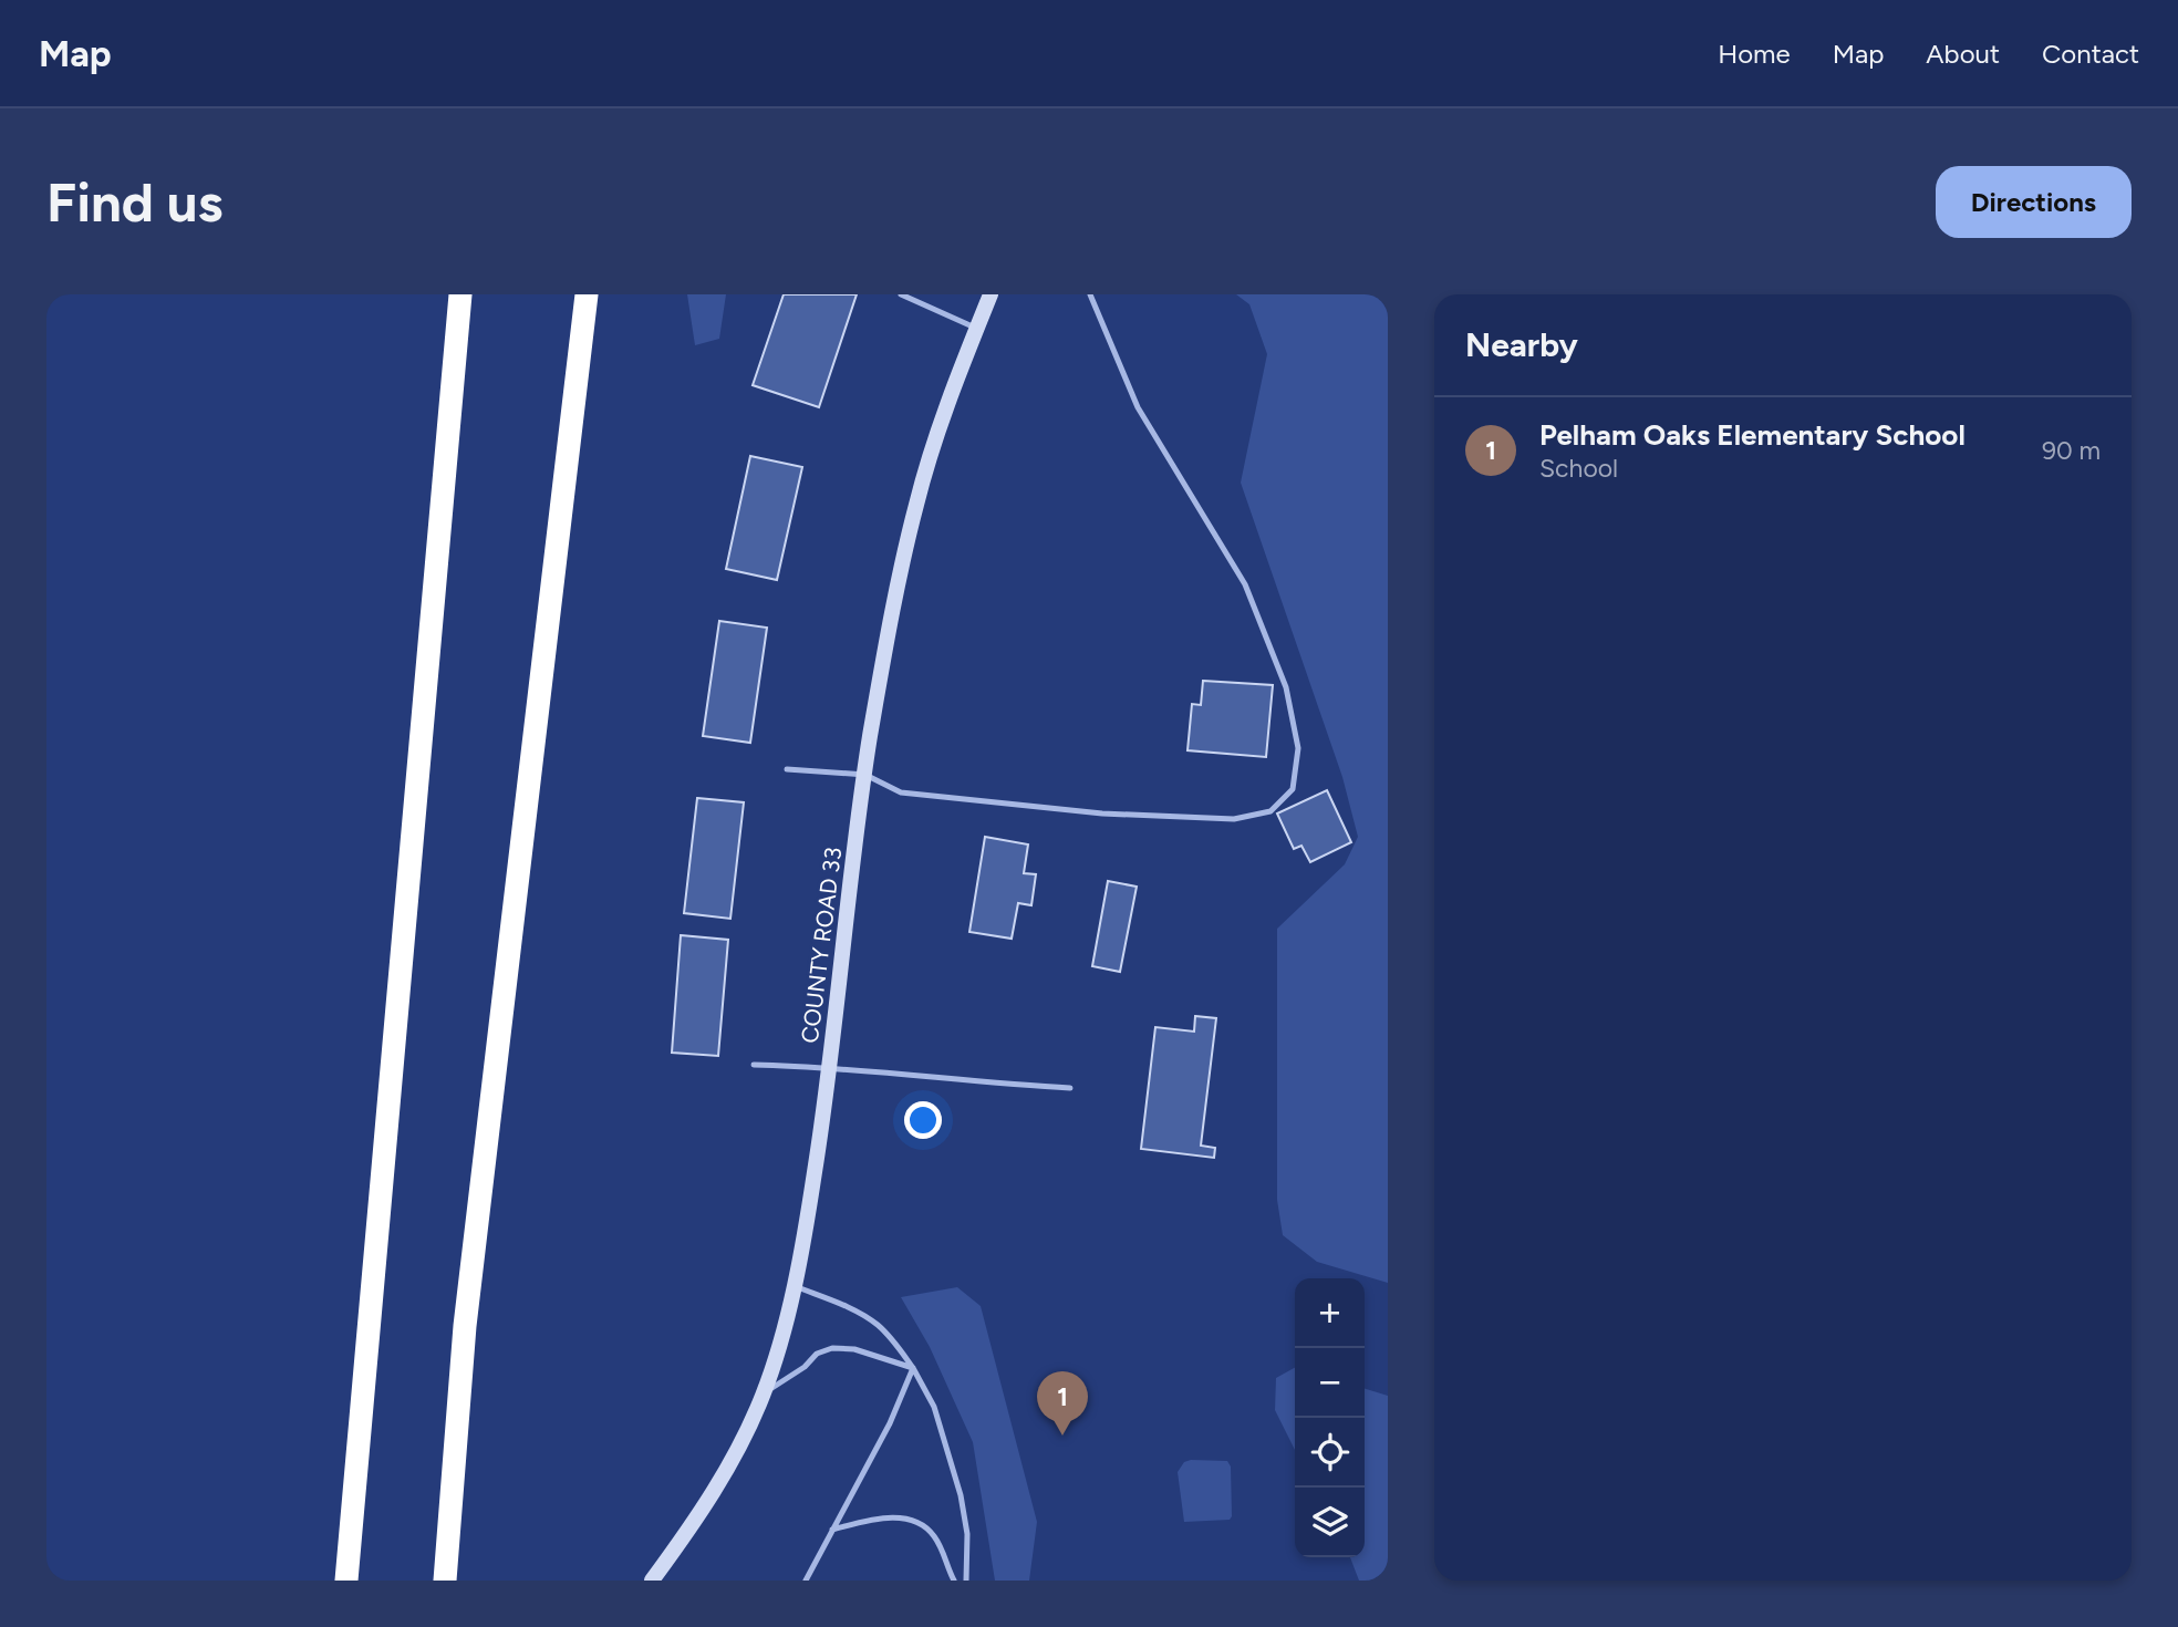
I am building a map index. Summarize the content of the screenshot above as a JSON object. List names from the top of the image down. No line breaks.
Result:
{"streets":{"street":["COUNTY ROAD 33"]},"page":{"header":"Map","nav":["Home","Map","About","Contact"],"buttons":"Directions","title":"Find us","heading":"Nearby","list":[{"mark":"1","name":"Pelham Oaks Elementary School","note":"School","value":"90 m"}],"map_buttons":["+","−"],"pins":"1"}}
